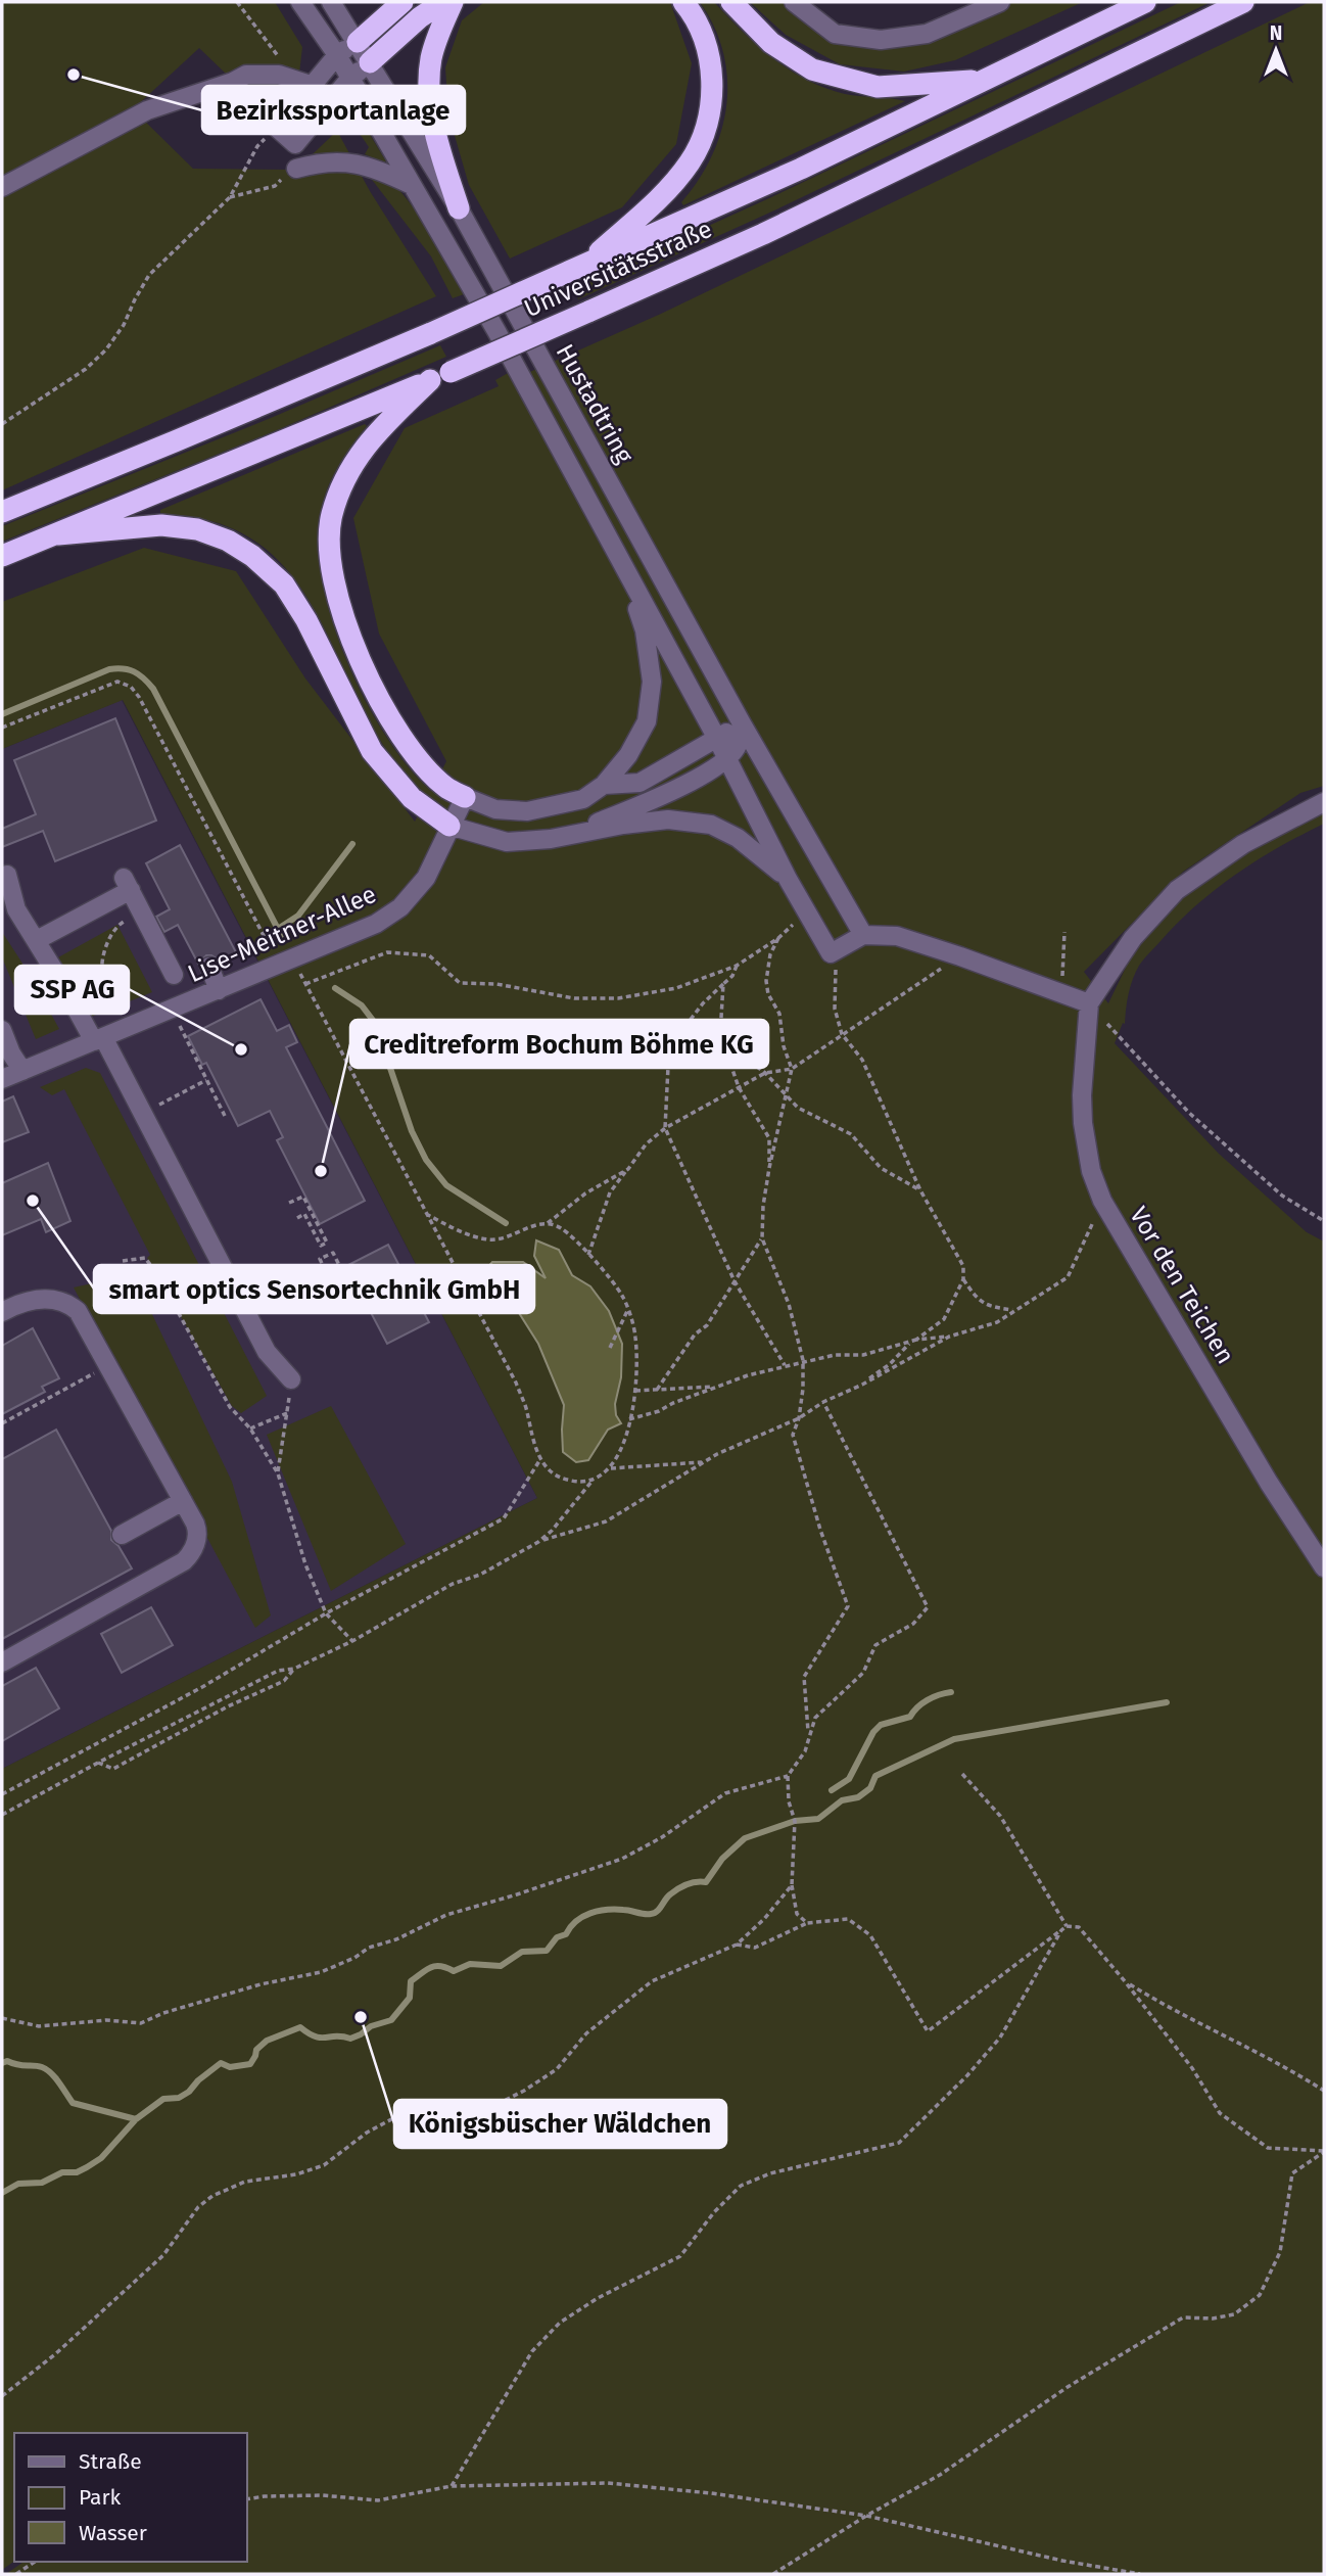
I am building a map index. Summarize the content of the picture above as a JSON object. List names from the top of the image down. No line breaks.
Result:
{"streets":{"highway":["Universitätsstraße"],"street":["Hustadtring","Lise-Meitner-Allee","Vor den Teichen"]},"crossings":[["Hustadtring","Lise-Meitner-Allee"]],"places":["Bezirkssportanlage","SSP AG","Creditreform Bochum Böhme KG","smart optics Sensortechnik GmbH","Königsbüscher Wäldchen"],"legend":["Straße","Park","Wasser"],"north":"top"}
